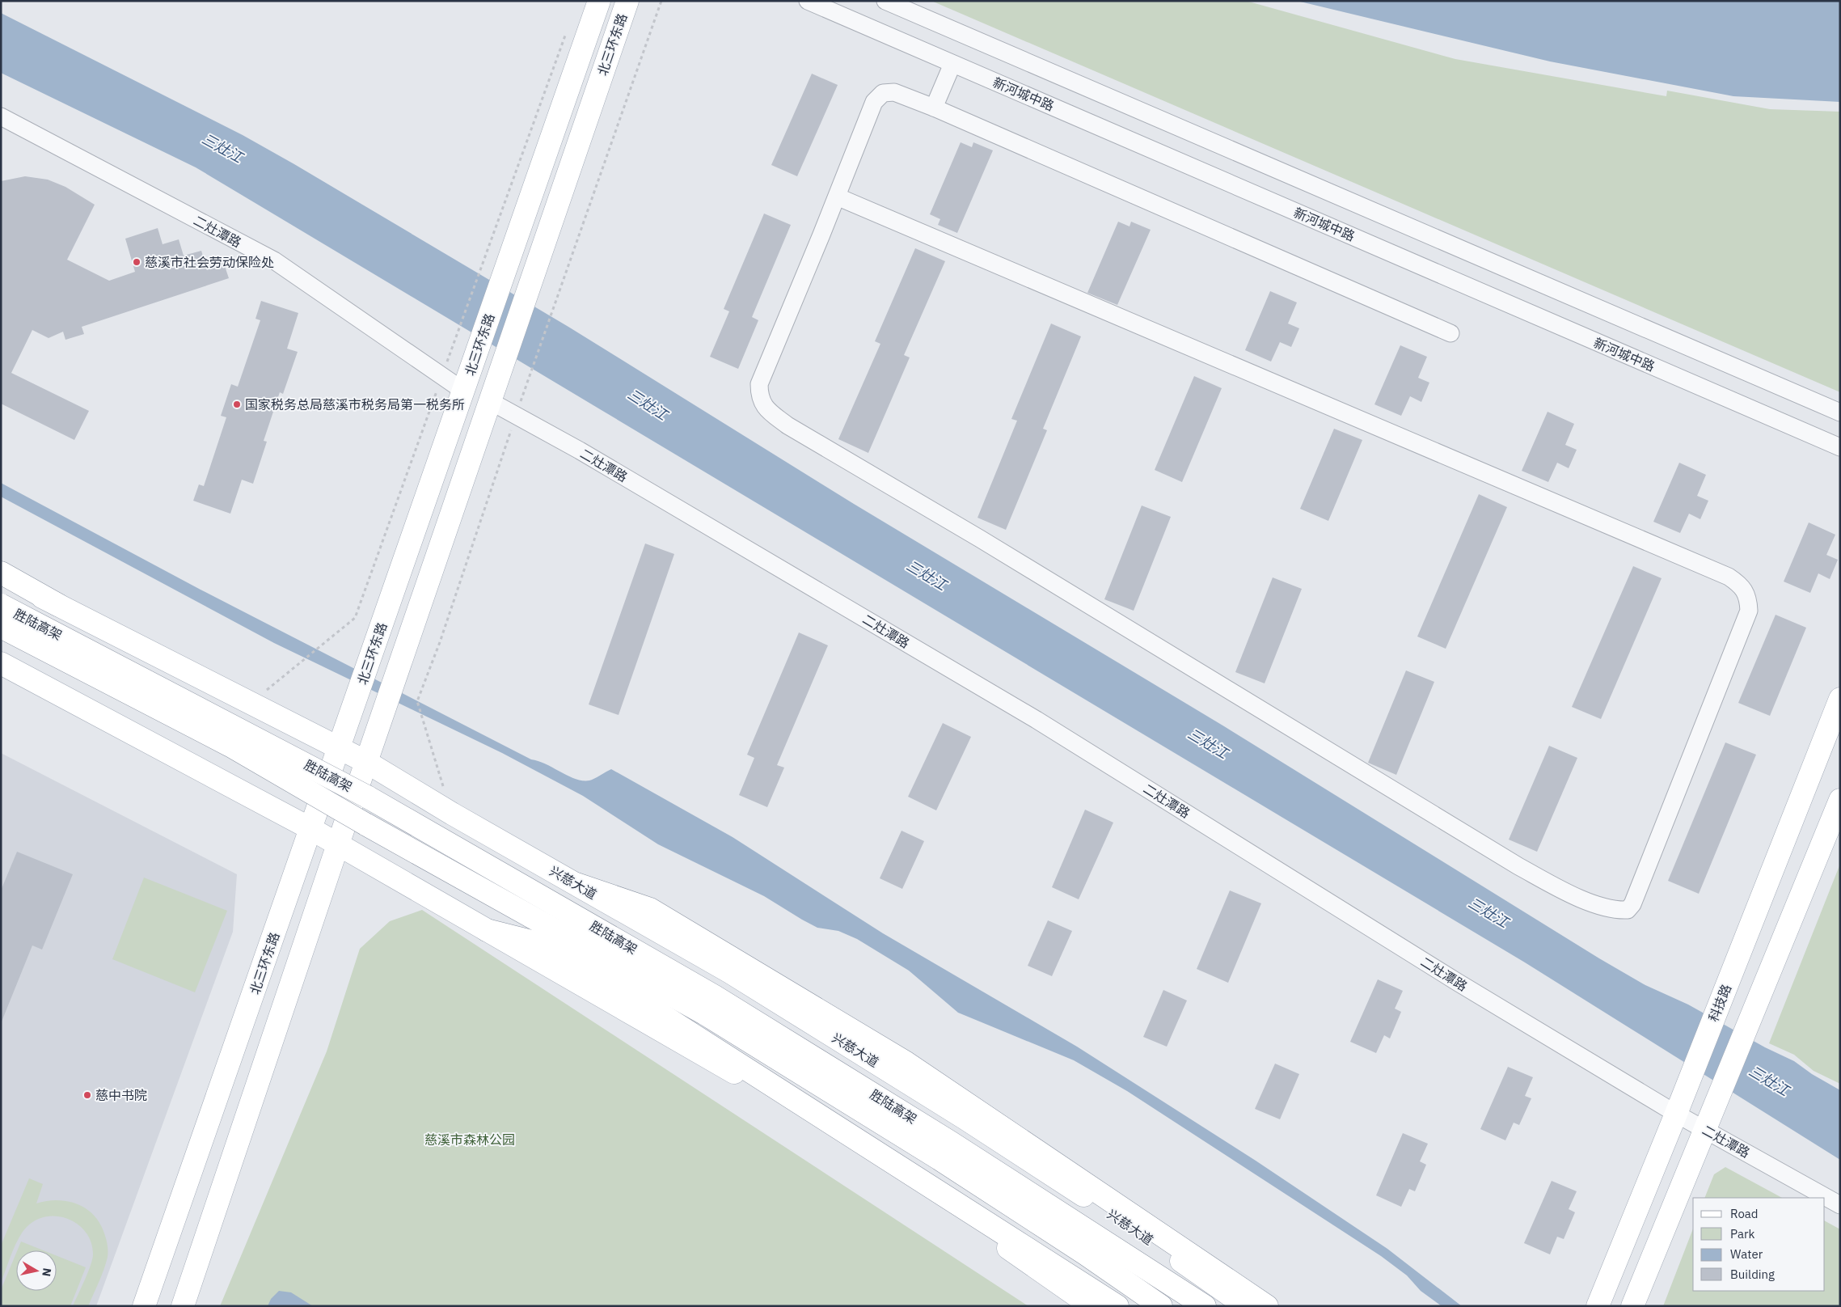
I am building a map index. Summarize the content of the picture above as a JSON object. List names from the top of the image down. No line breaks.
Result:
{"streets":{"main road":["北三环东路","胜陆高架","兴慈大道","科技路"],"street":["新河城中路","二灶潭路"]},"crossings":[["北三环东路","二灶潭路"],["北三环东路","兴慈大道"],["二灶潭路","科技路"]],"water":["三灶江"],"parks":["慈溪市森林公园"],"places":["慈溪市社会劳动保险处","国家税务总局慈溪市税务局第一税务所","慈中书院"],"legend":["Road","Park","Water","Building"],"north":"right"}
